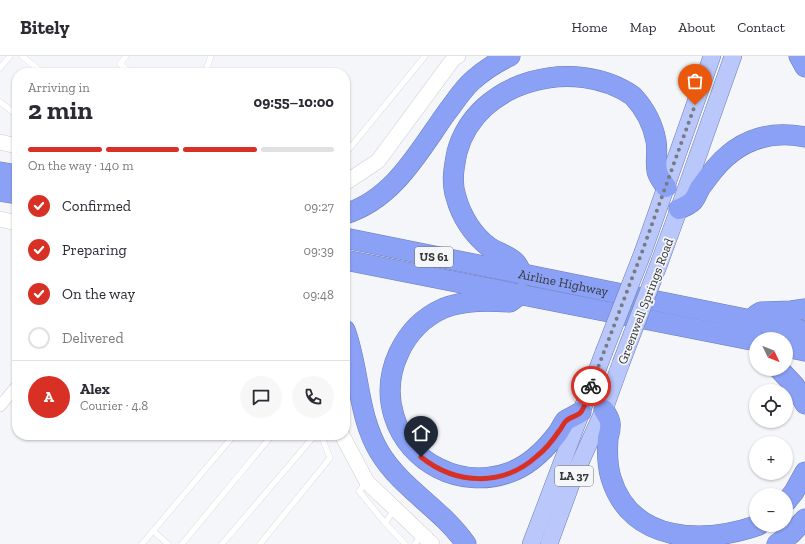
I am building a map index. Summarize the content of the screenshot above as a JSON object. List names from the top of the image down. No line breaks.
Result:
{"streets":{"highway":["US 61","Airline Highway"],"main road":["Greenwell Springs Road","LA 37"]},"north":"bottom right","page":{"header":"Bitely","nav":["Home","Map","About","Contact"],"heading":["2 min","Arriving in","09:55–10:00"],"panel":["Alex","Courier · 4.8"],"bar":"On the way · 140 m","list":[["Confirmed","09:27"],["Preparing","09:39"],["On the way","09:48"],"Delivered"],"map_buttons":["+","−"],"round":"A"}}
